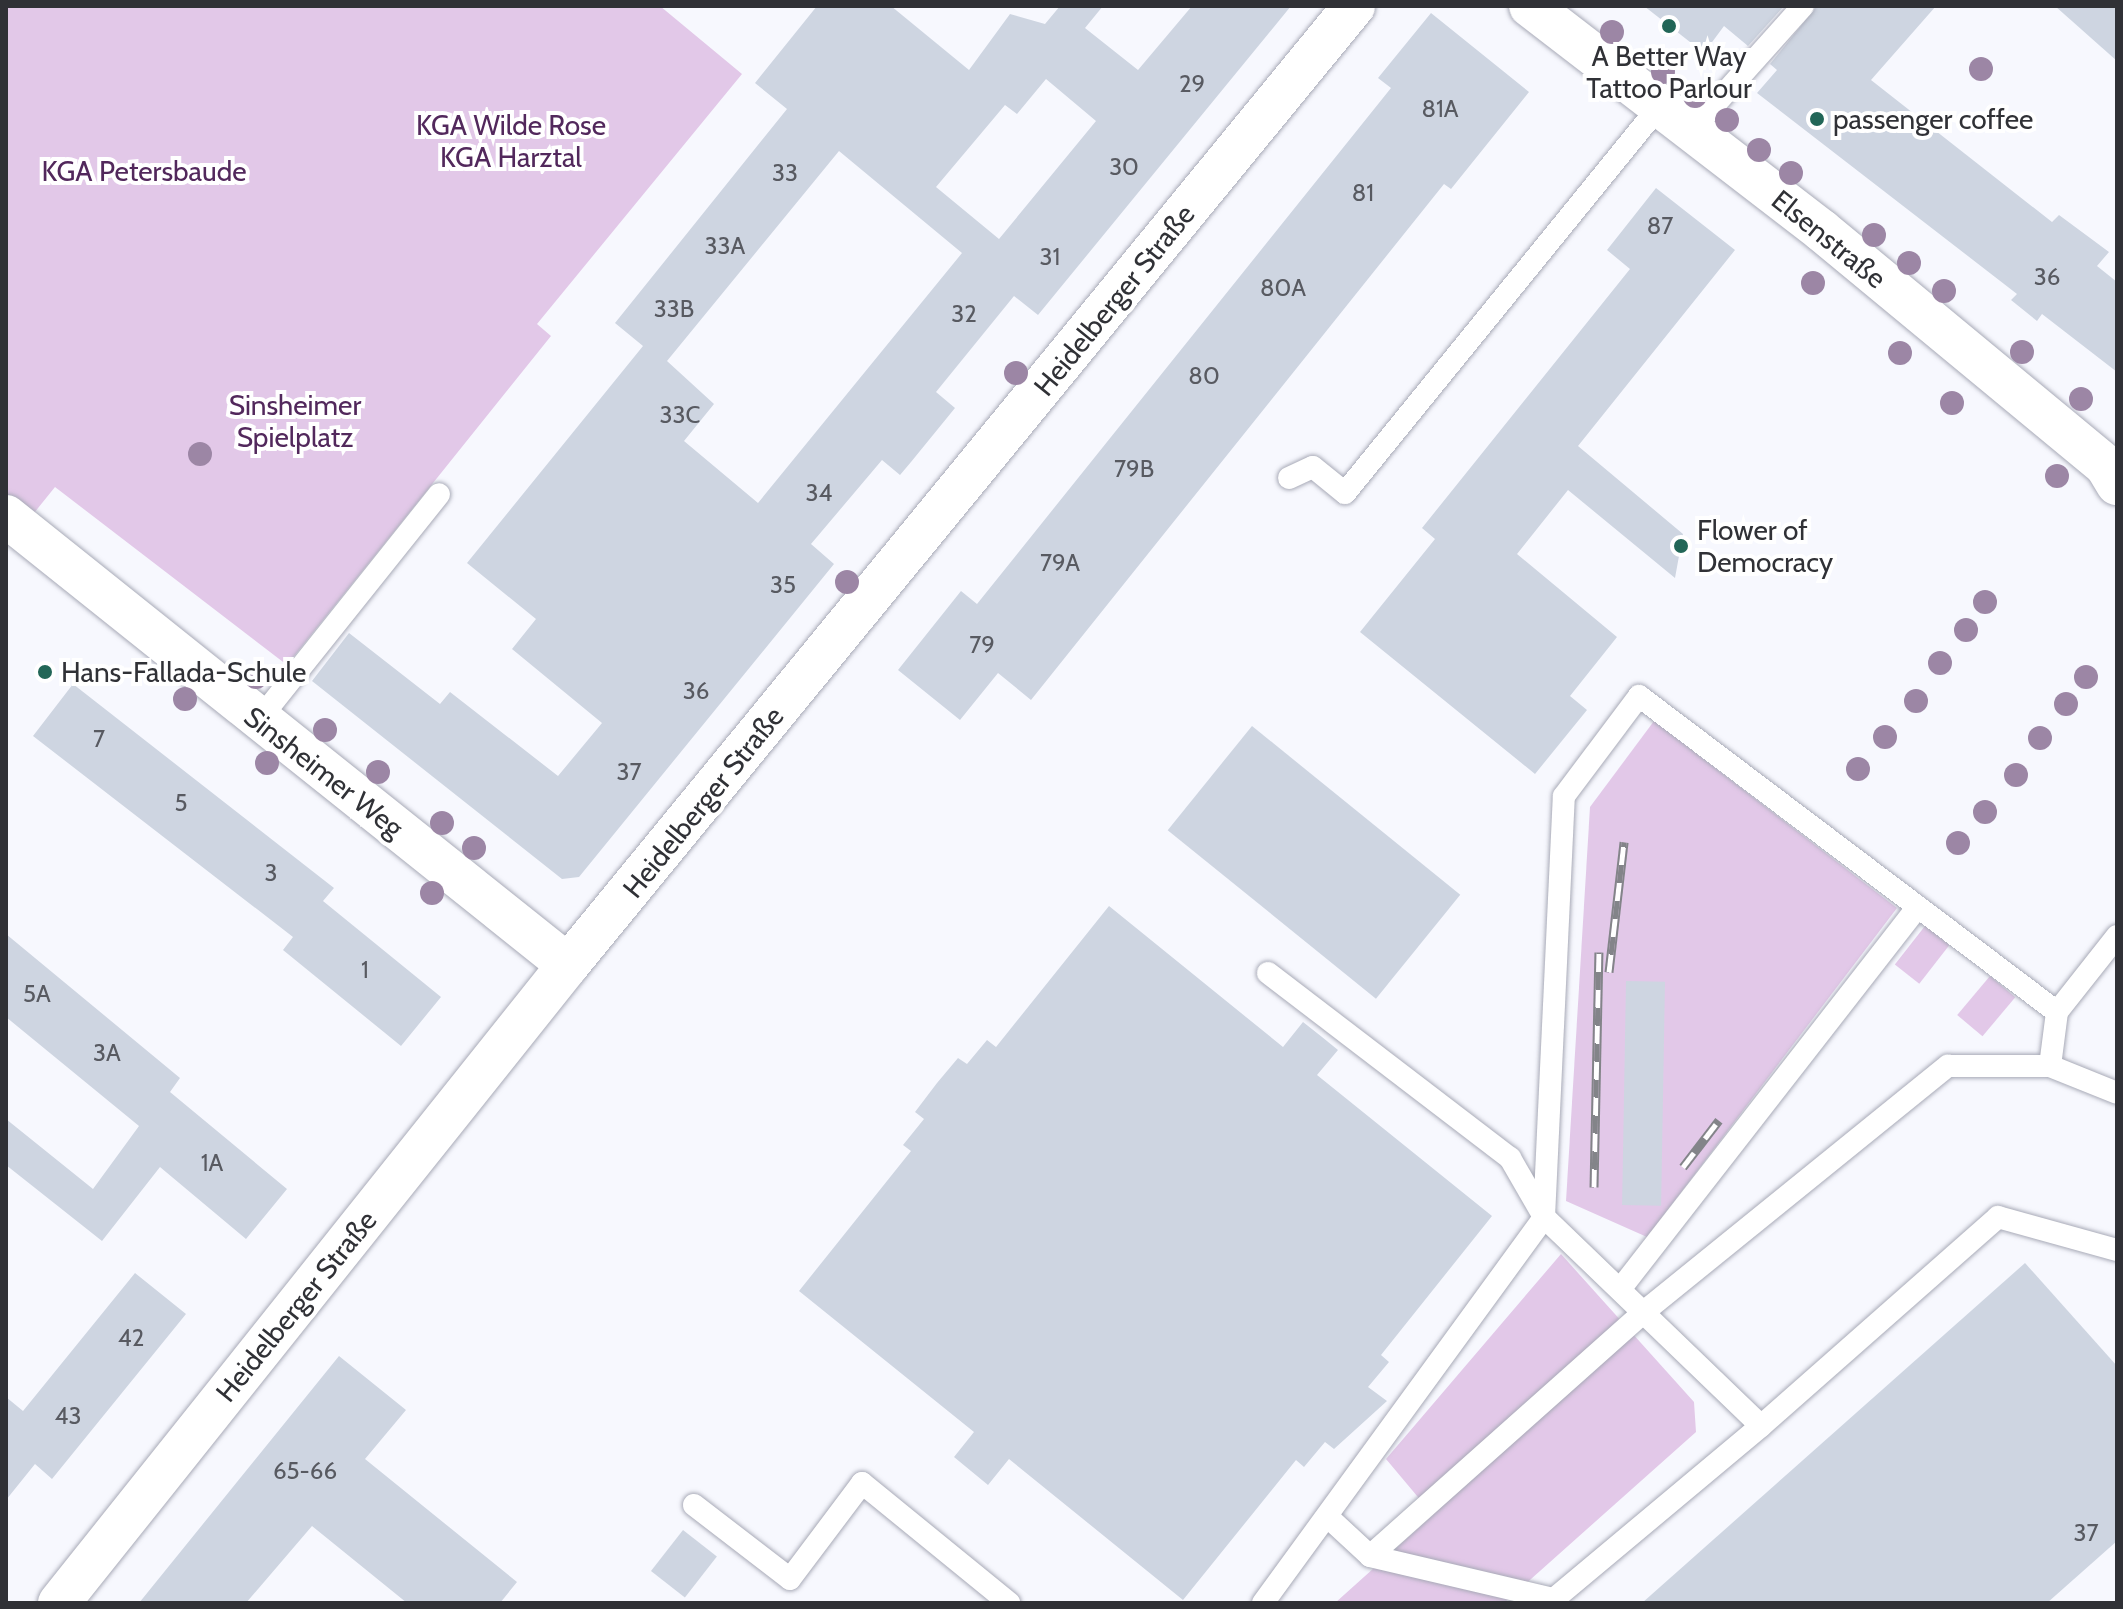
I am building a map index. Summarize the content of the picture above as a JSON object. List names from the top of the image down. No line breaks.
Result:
{"streets":{"street":["Elsenstraße","Heidelberger Straße","Sinsheimer Weg"]},"crossings":[["Heidelberger Straße","Sinsheimer Weg"]],"parks":["KGA Wilde Rose KGA Harztal","KGA Petersbaude","Sinsheimer Spielplatz"],"places":["A Better Way Tattoo Parlour","passenger coffee","Flower of Democracy","Hans-Fallada-Schule"],"house_numbers":["29","81A","30","33","81","87","33A","31","36","80A","33B","32","80","33C","79B","34","79A","35","79","36","7","37","5","3","1","5A","3A","1A","42","43","65-66","37"]}
